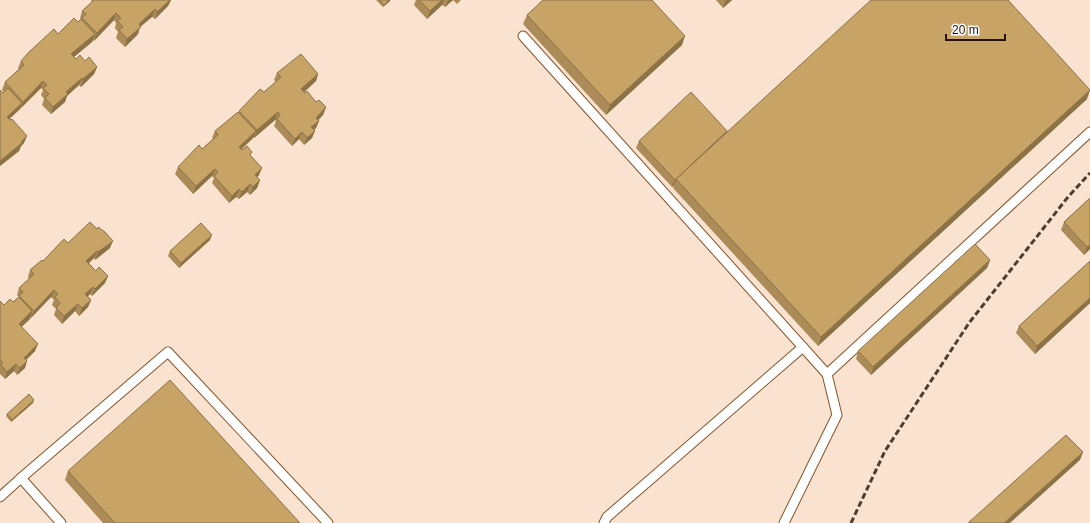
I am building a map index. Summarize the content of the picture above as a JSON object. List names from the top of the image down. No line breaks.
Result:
{"scale_bar":"20 m"}
